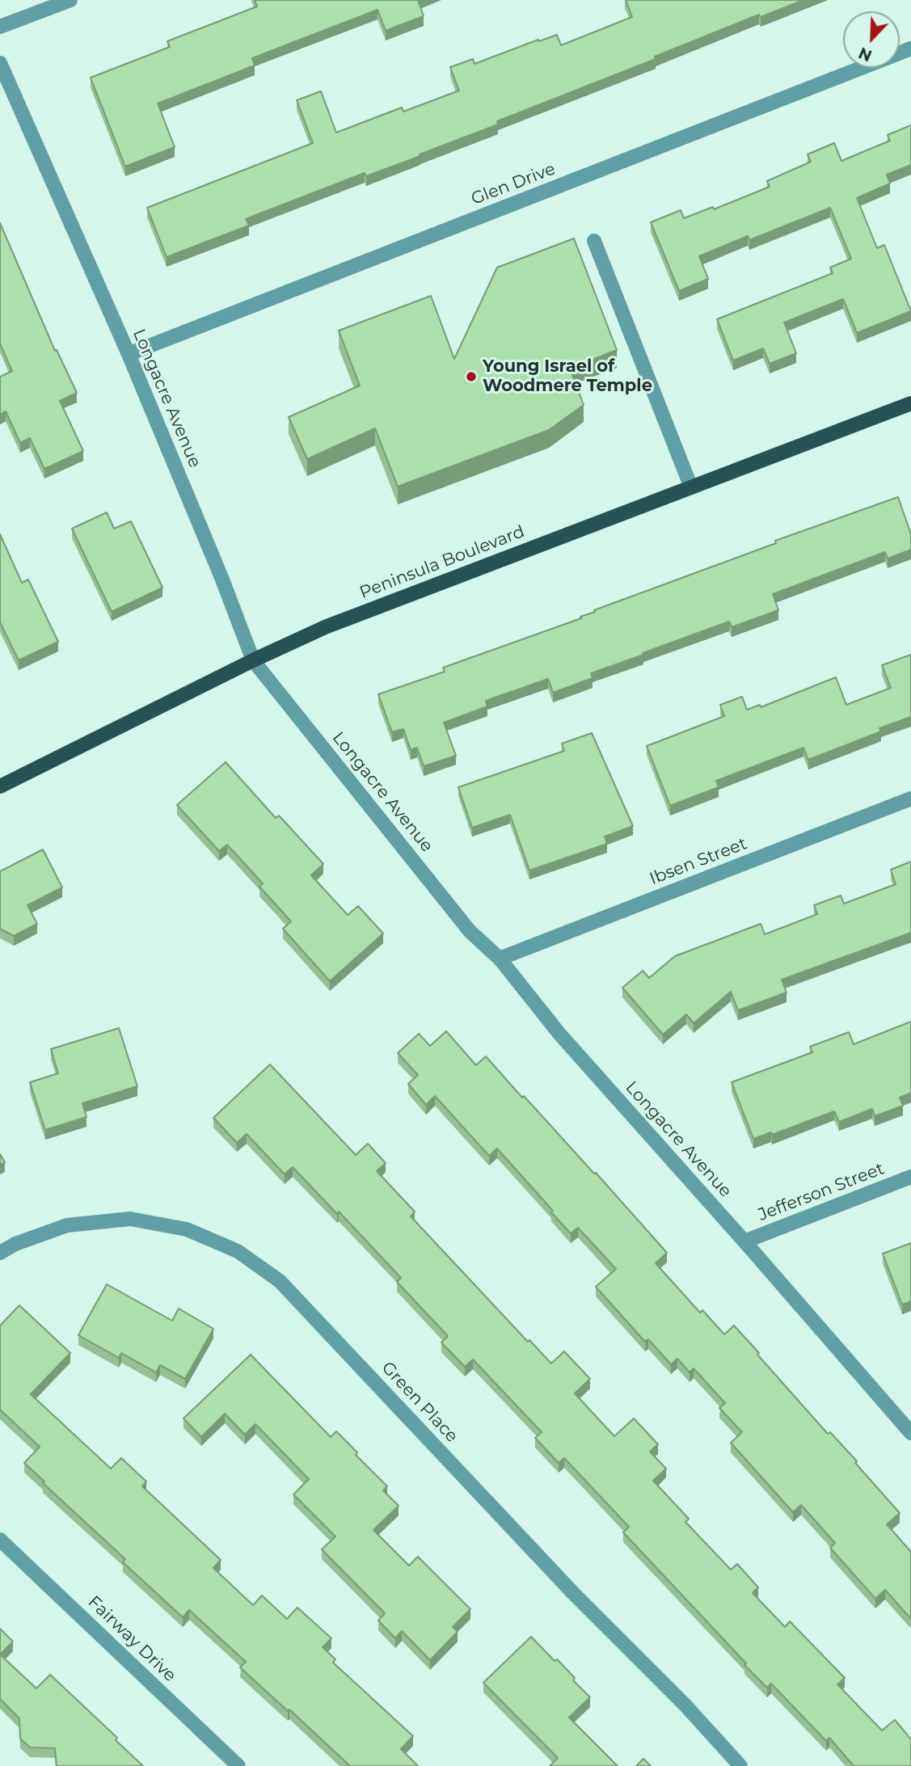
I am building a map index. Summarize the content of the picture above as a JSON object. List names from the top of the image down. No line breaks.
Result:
{"streets":{"main road":["Peninsula Boulevard"],"street":["Glen Drive","Longacre Avenue","Ibsen Street","Jefferson Street","Green Place","Fairway Drive"]},"crossings":[["Glen Drive","Longacre Avenue"],["Longacre Avenue","Peninsula Boulevard"],["Longacre Avenue","Ibsen Street"],["Longacre Avenue","Jefferson Street"]],"places":["Young Israel of Woodmere Temple"],"north":"bottom left"}
